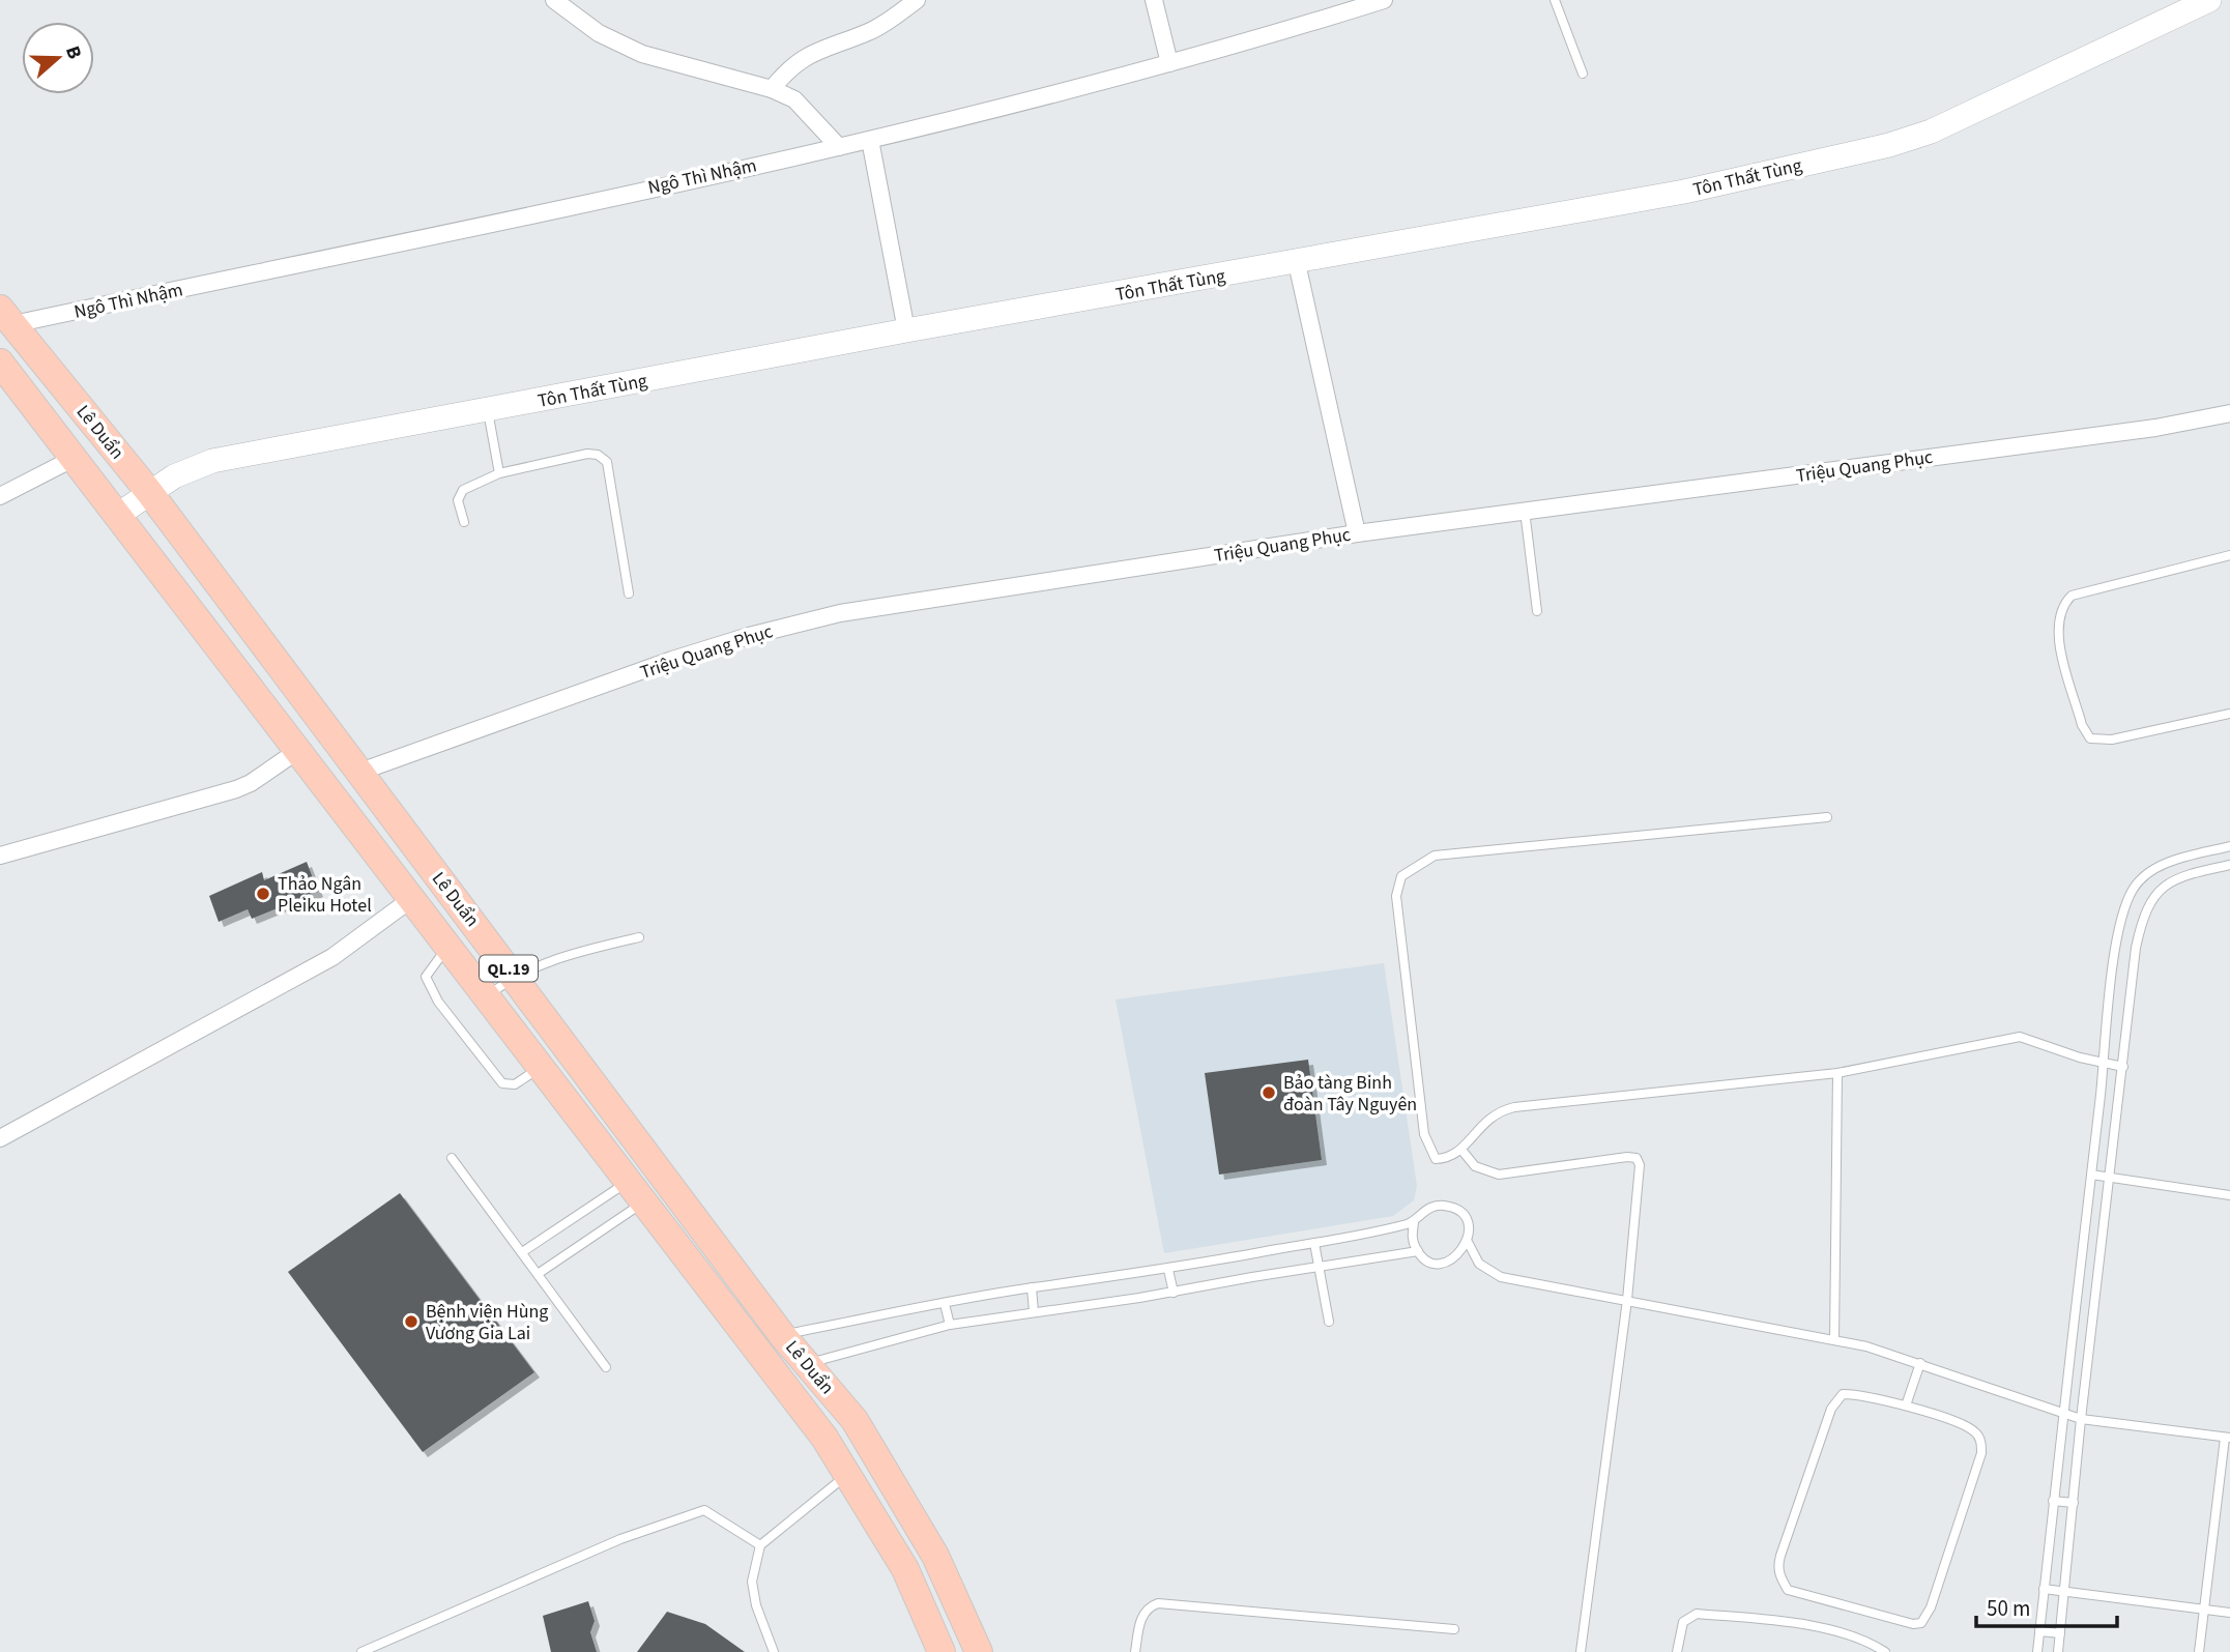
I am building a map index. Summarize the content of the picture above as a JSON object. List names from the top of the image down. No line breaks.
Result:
{"streets":{"main road":["Lê Duẩn","QL.19"],"street":["Ngô Thì Nhậm","Tôn Thất Tùng","Triệu Quang Phục"]},"crossings":[["Ngô Thì Nhậm","Lê Duẩn"],["Tôn Thất Tùng","Lê Duẩn"],["Lê Duẩn","Triệu Quang Phục"]],"places":["Thảo Ngân Pleiku Hotel","Bảo tàng Binh đoàn Tây Nguyên","Bệnh viện Hùng Vương Gia Lai"],"scale_bar":"50 m","north":"right"}
